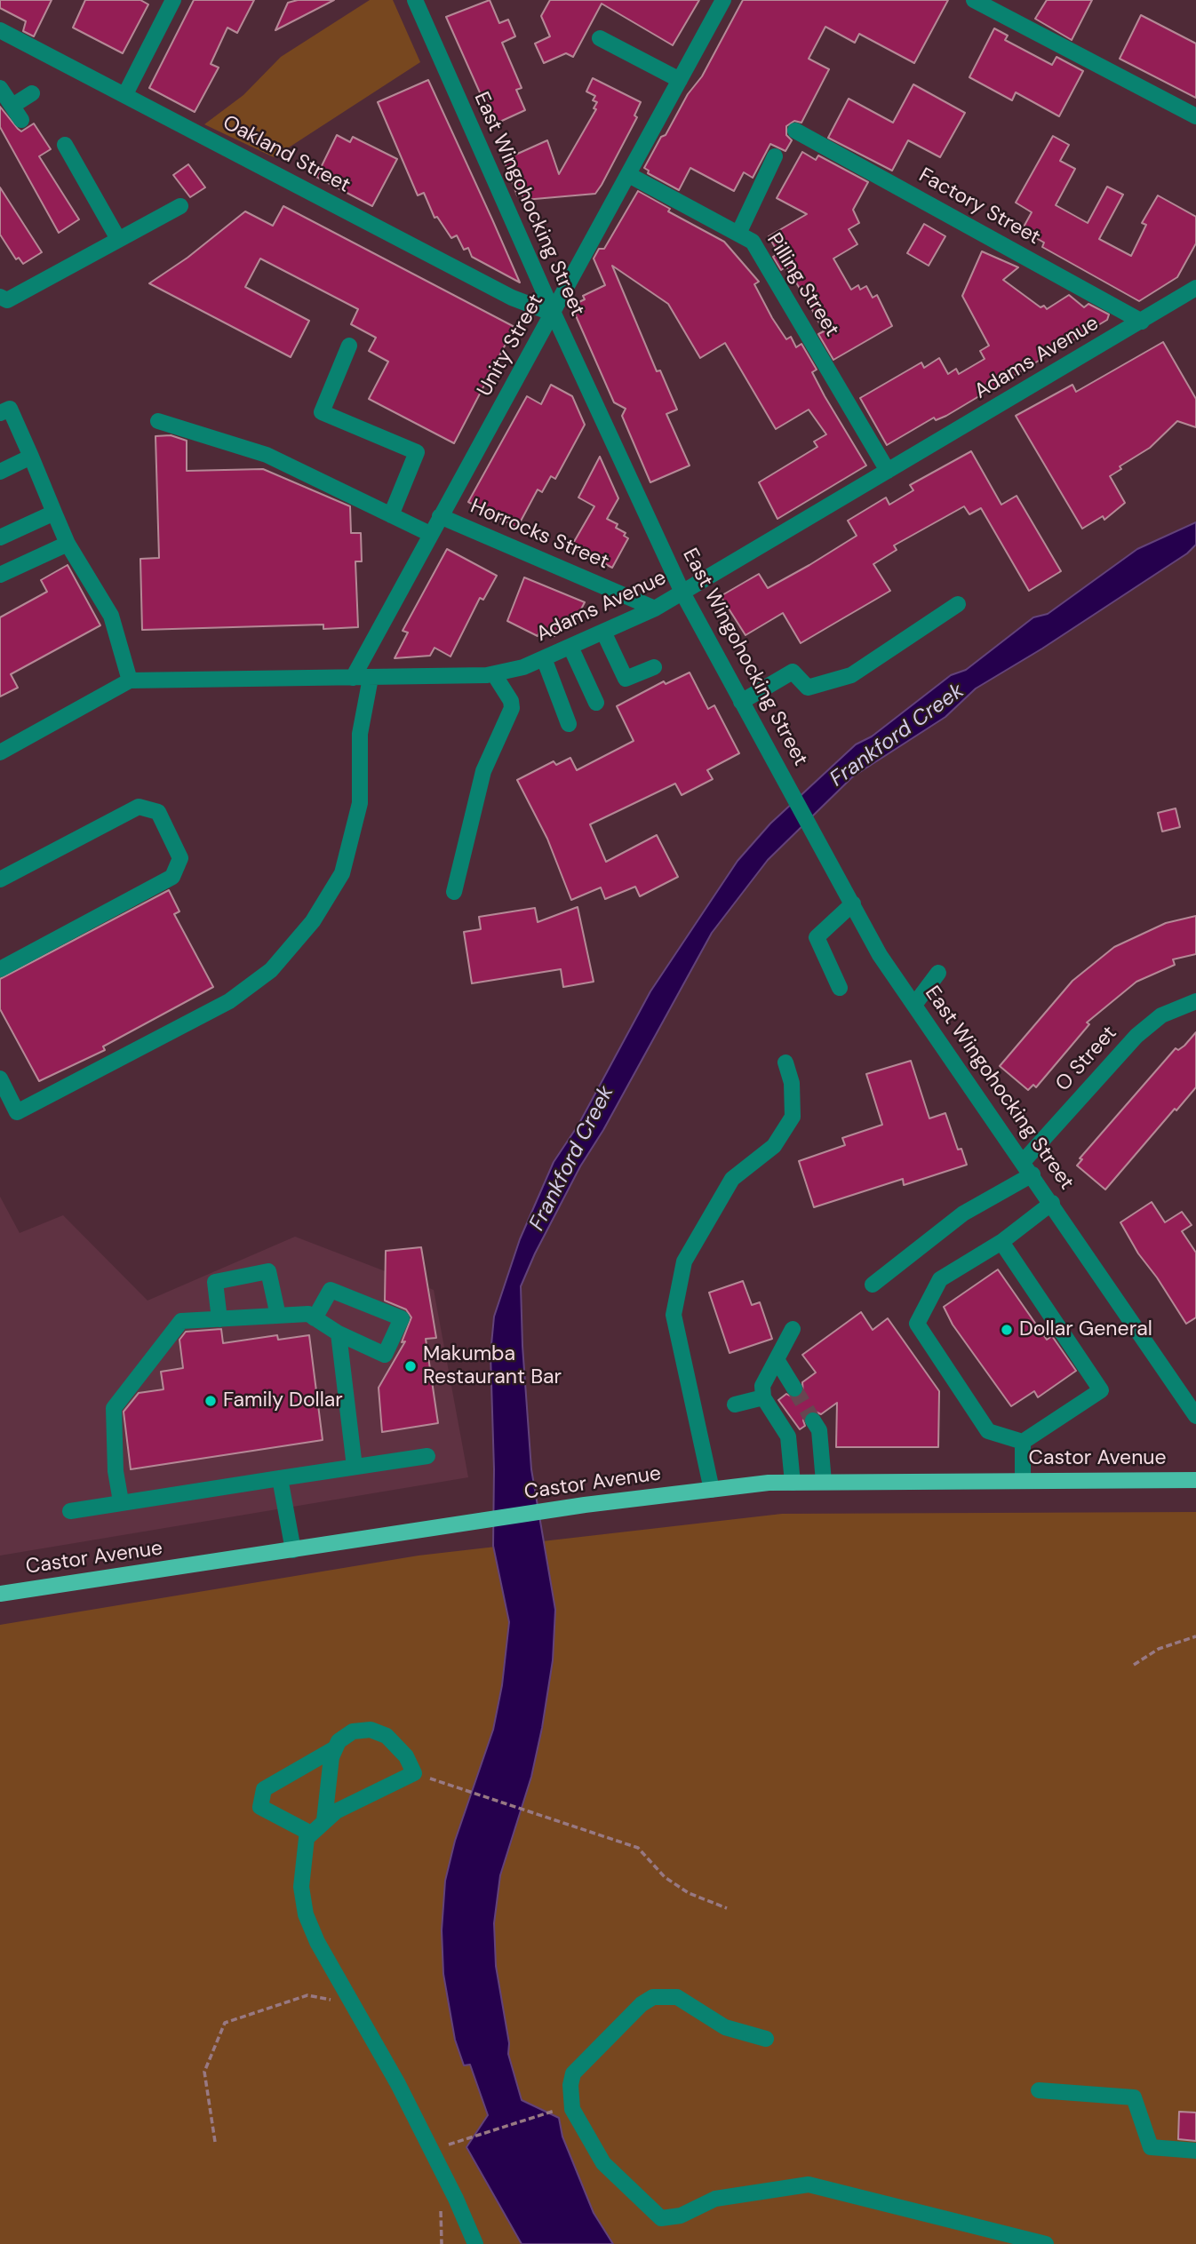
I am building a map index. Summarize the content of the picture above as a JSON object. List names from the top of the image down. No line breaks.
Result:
{"streets":{"main road":["Castor Avenue"],"street":["Oakland Street","East Wingohocking Street","Factory Street","Pilling Street","Unity Street","Adams Avenue","Horrocks Street","O Street"]},"crossings":[["Oakland Street","East Wingohocking Street"],["Oakland Street","Unity Street"],["East Wingohocking Street","Unity Street"],["East Wingohocking Street","Adams Avenue"],["East Wingohocking Street","O Street"],["Factory Street","Adams Avenue"],["Pilling Street","Unity Street"],["Pilling Street","Adams Avenue"],["Unity Street","Adams Avenue"],["Unity Street","Horrocks Street"],["Adams Avenue","Horrocks Street"]],"water":["Frankford Creek"],"places":["Dollar General","Makumba Restaurant Bar","Family Dollar"]}
